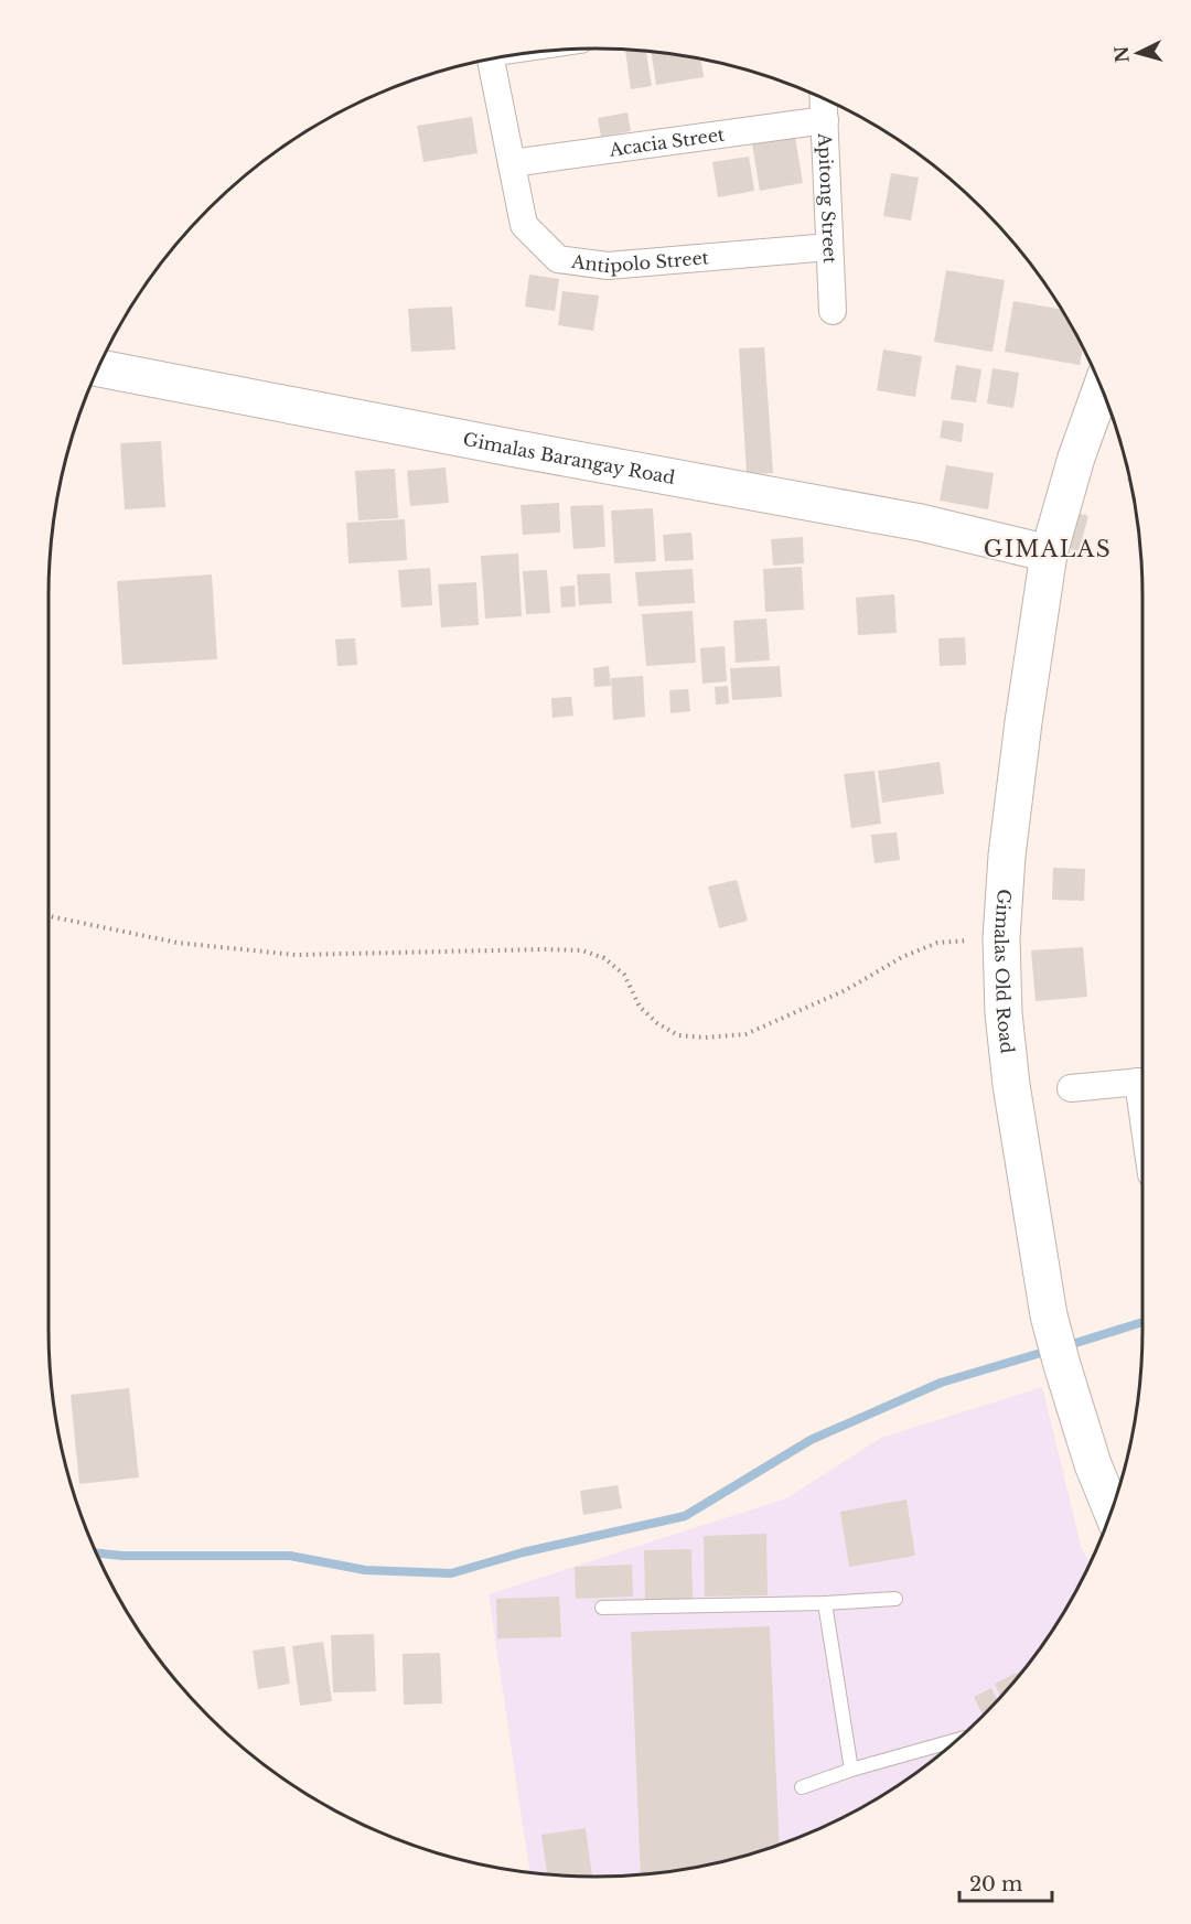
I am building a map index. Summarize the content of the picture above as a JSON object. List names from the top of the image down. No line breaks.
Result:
{"streets":{"street":["Acacia Street","Apitong Street","Antipolo Street","Gimalas Barangay Road","Gimalas Old Road"]},"crossings":[["Acacia Street","Apitong Street"],["Acacia Street","Antipolo Street"],["Apitong Street","Antipolo Street"],["Gimalas Barangay Road","Gimalas Old Road"]],"districts":["GIMALAS"],"scale_bar":"20 m","north":"left"}
